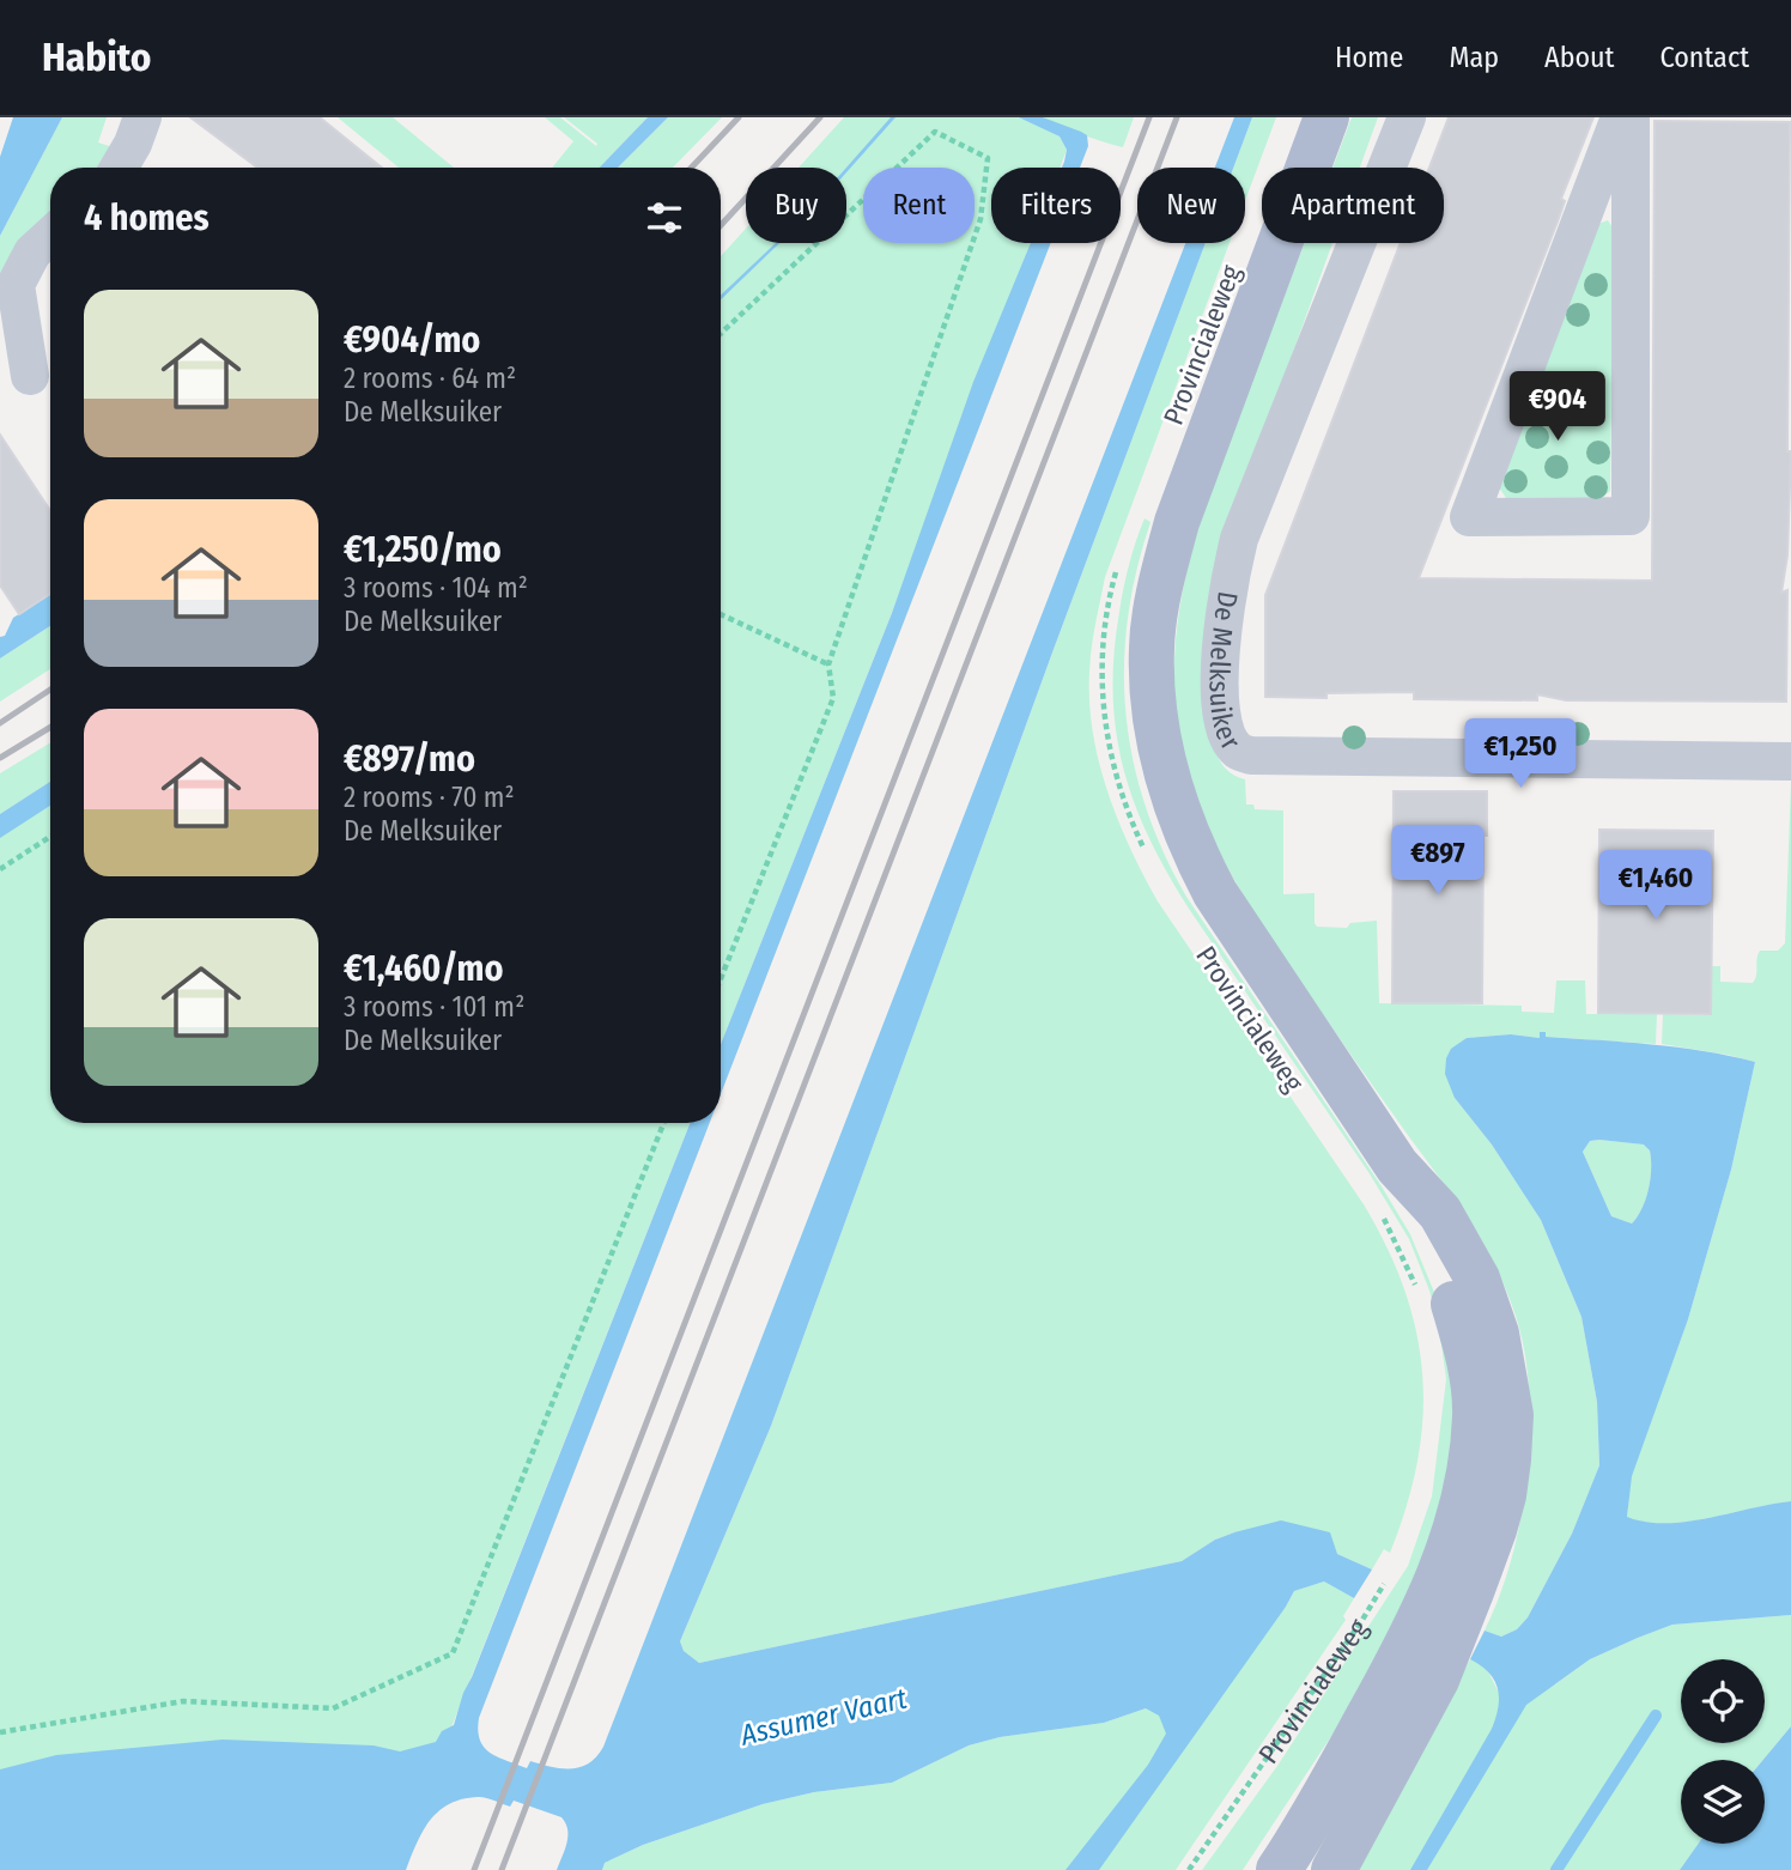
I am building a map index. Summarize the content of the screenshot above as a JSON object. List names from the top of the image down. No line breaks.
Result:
{"streets":{"main road":["Provincialeweg"],"street":["De Melksuiker"]},"water":["Assumer Vaart"],"page":{"header":"Habito","nav":["Home","Map","About","Contact"],"chip":["Buy","Rent","Filters","New","Apartment"],"heading":"4 homes","list":[{"name":"€904/mo","note":"2 rooms · 64 m² · De Melksuiker"},{"name":"€1,250/mo","note":"3 rooms · 104 m² · De Melksuiker"},{"name":"€897/mo","note":"2 rooms · 70 m² · De Melksuiker"},{"name":"€1,460/mo","note":"3 rooms · 101 m² · De Melksuiker"}],"price":["€904","€1,250","€897","€1,460"]}}
